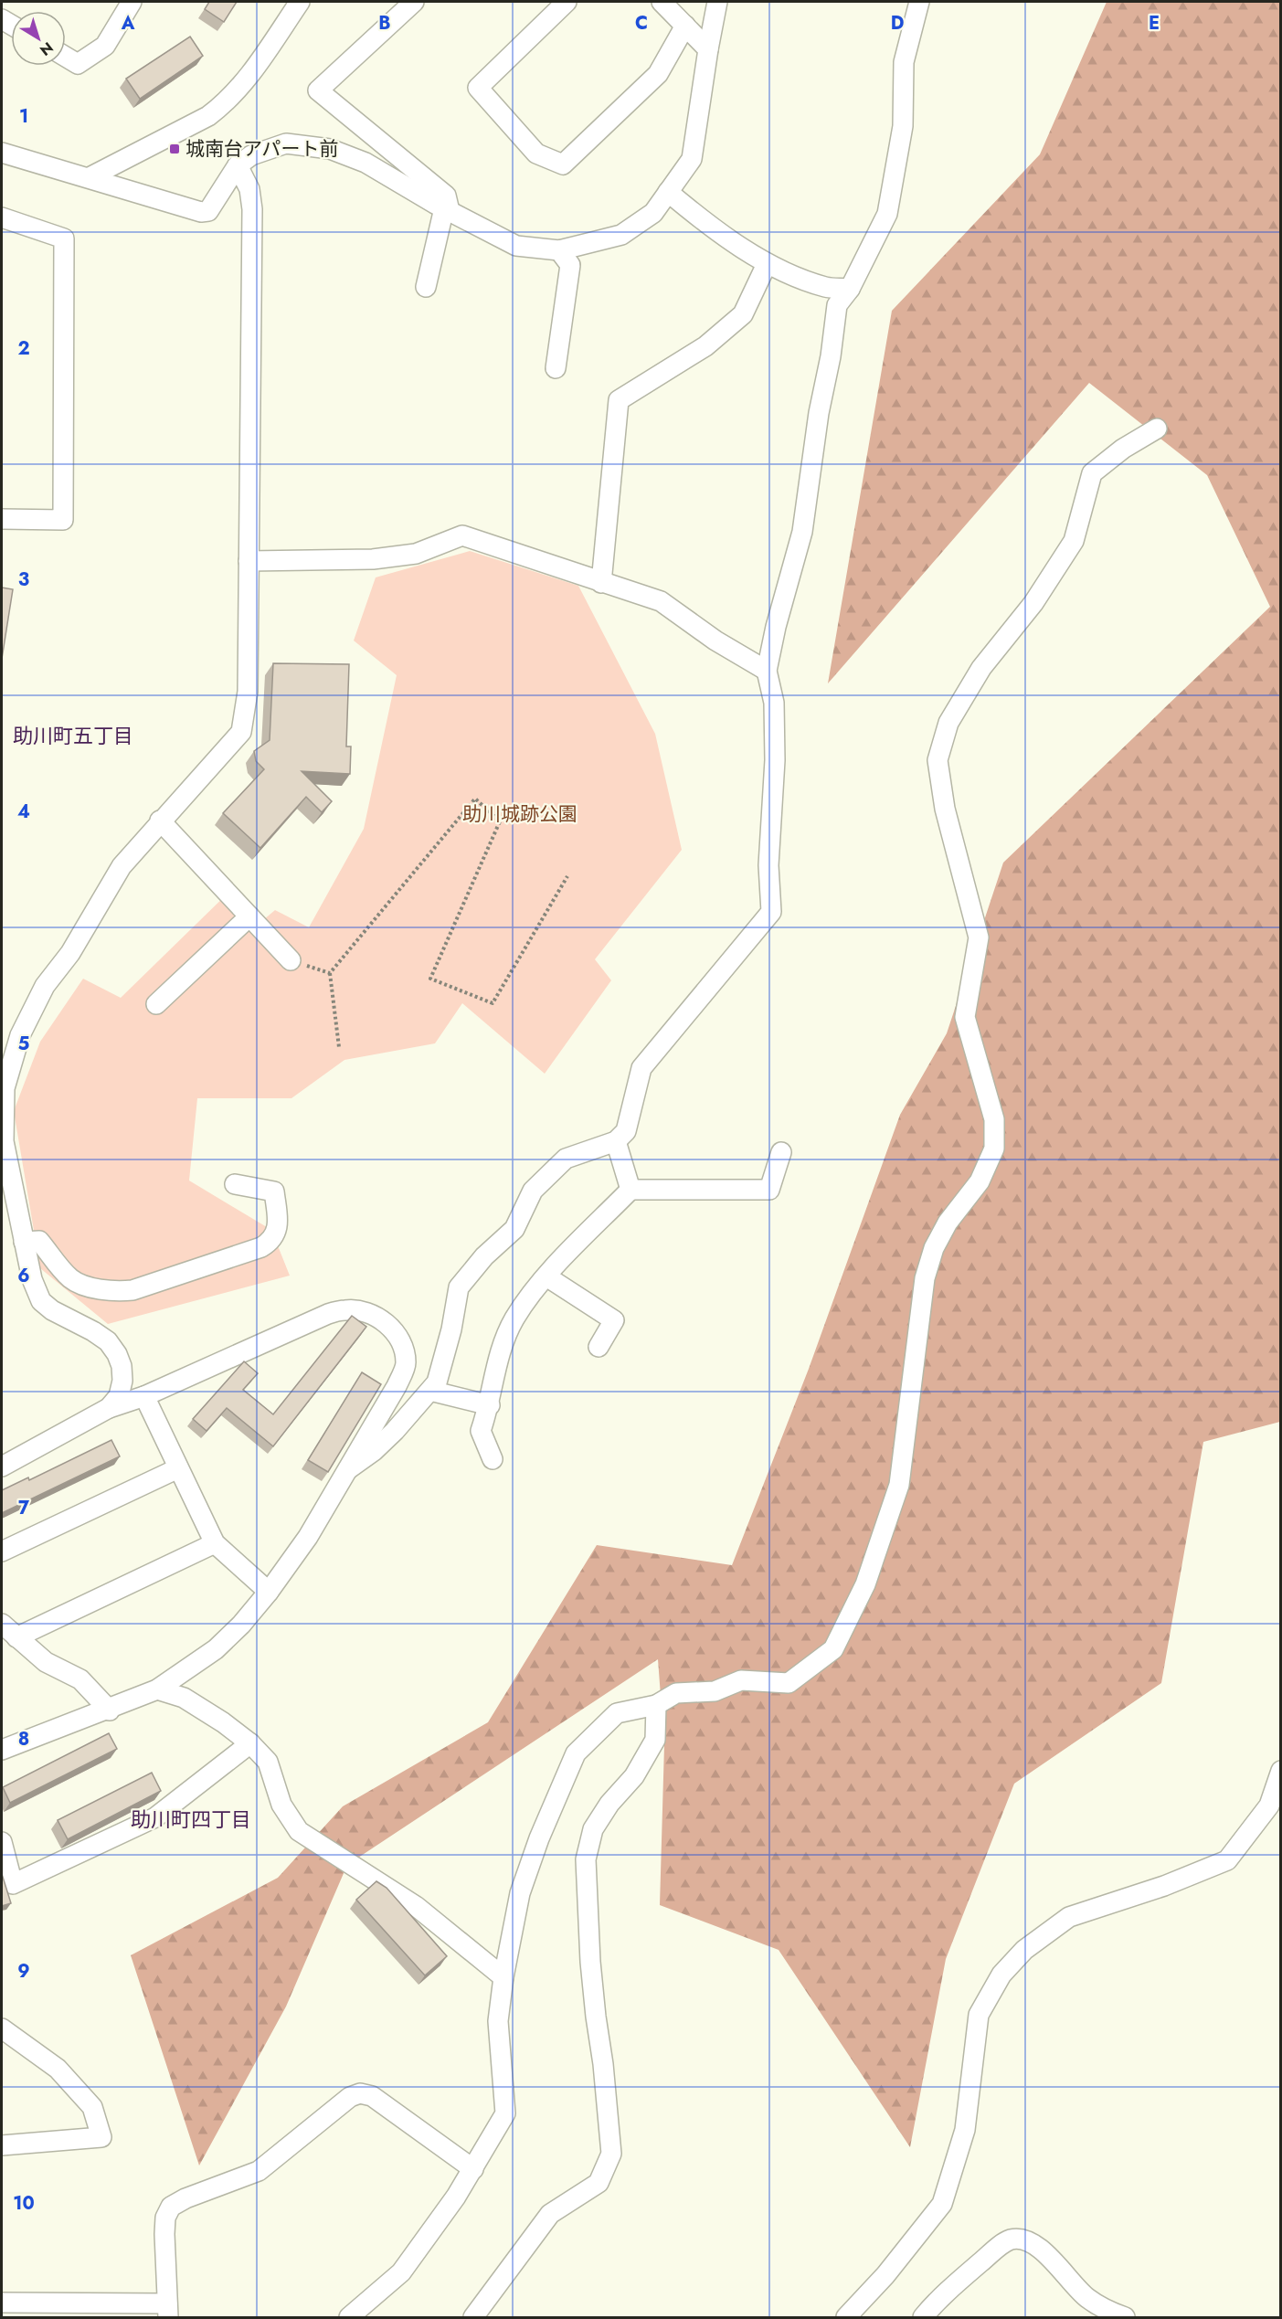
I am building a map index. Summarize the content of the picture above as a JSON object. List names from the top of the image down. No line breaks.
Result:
{"districts":["助川町五丁目","助川町四丁目"],"parks":["助川城跡公園"],"places":{"transit":["城南台アパート前"]},"north":"bottom right","grid":{"columns":["A","B","C","D","E"],"rows":["1","2","3","4","5","6","7","8","9","10"]}}
